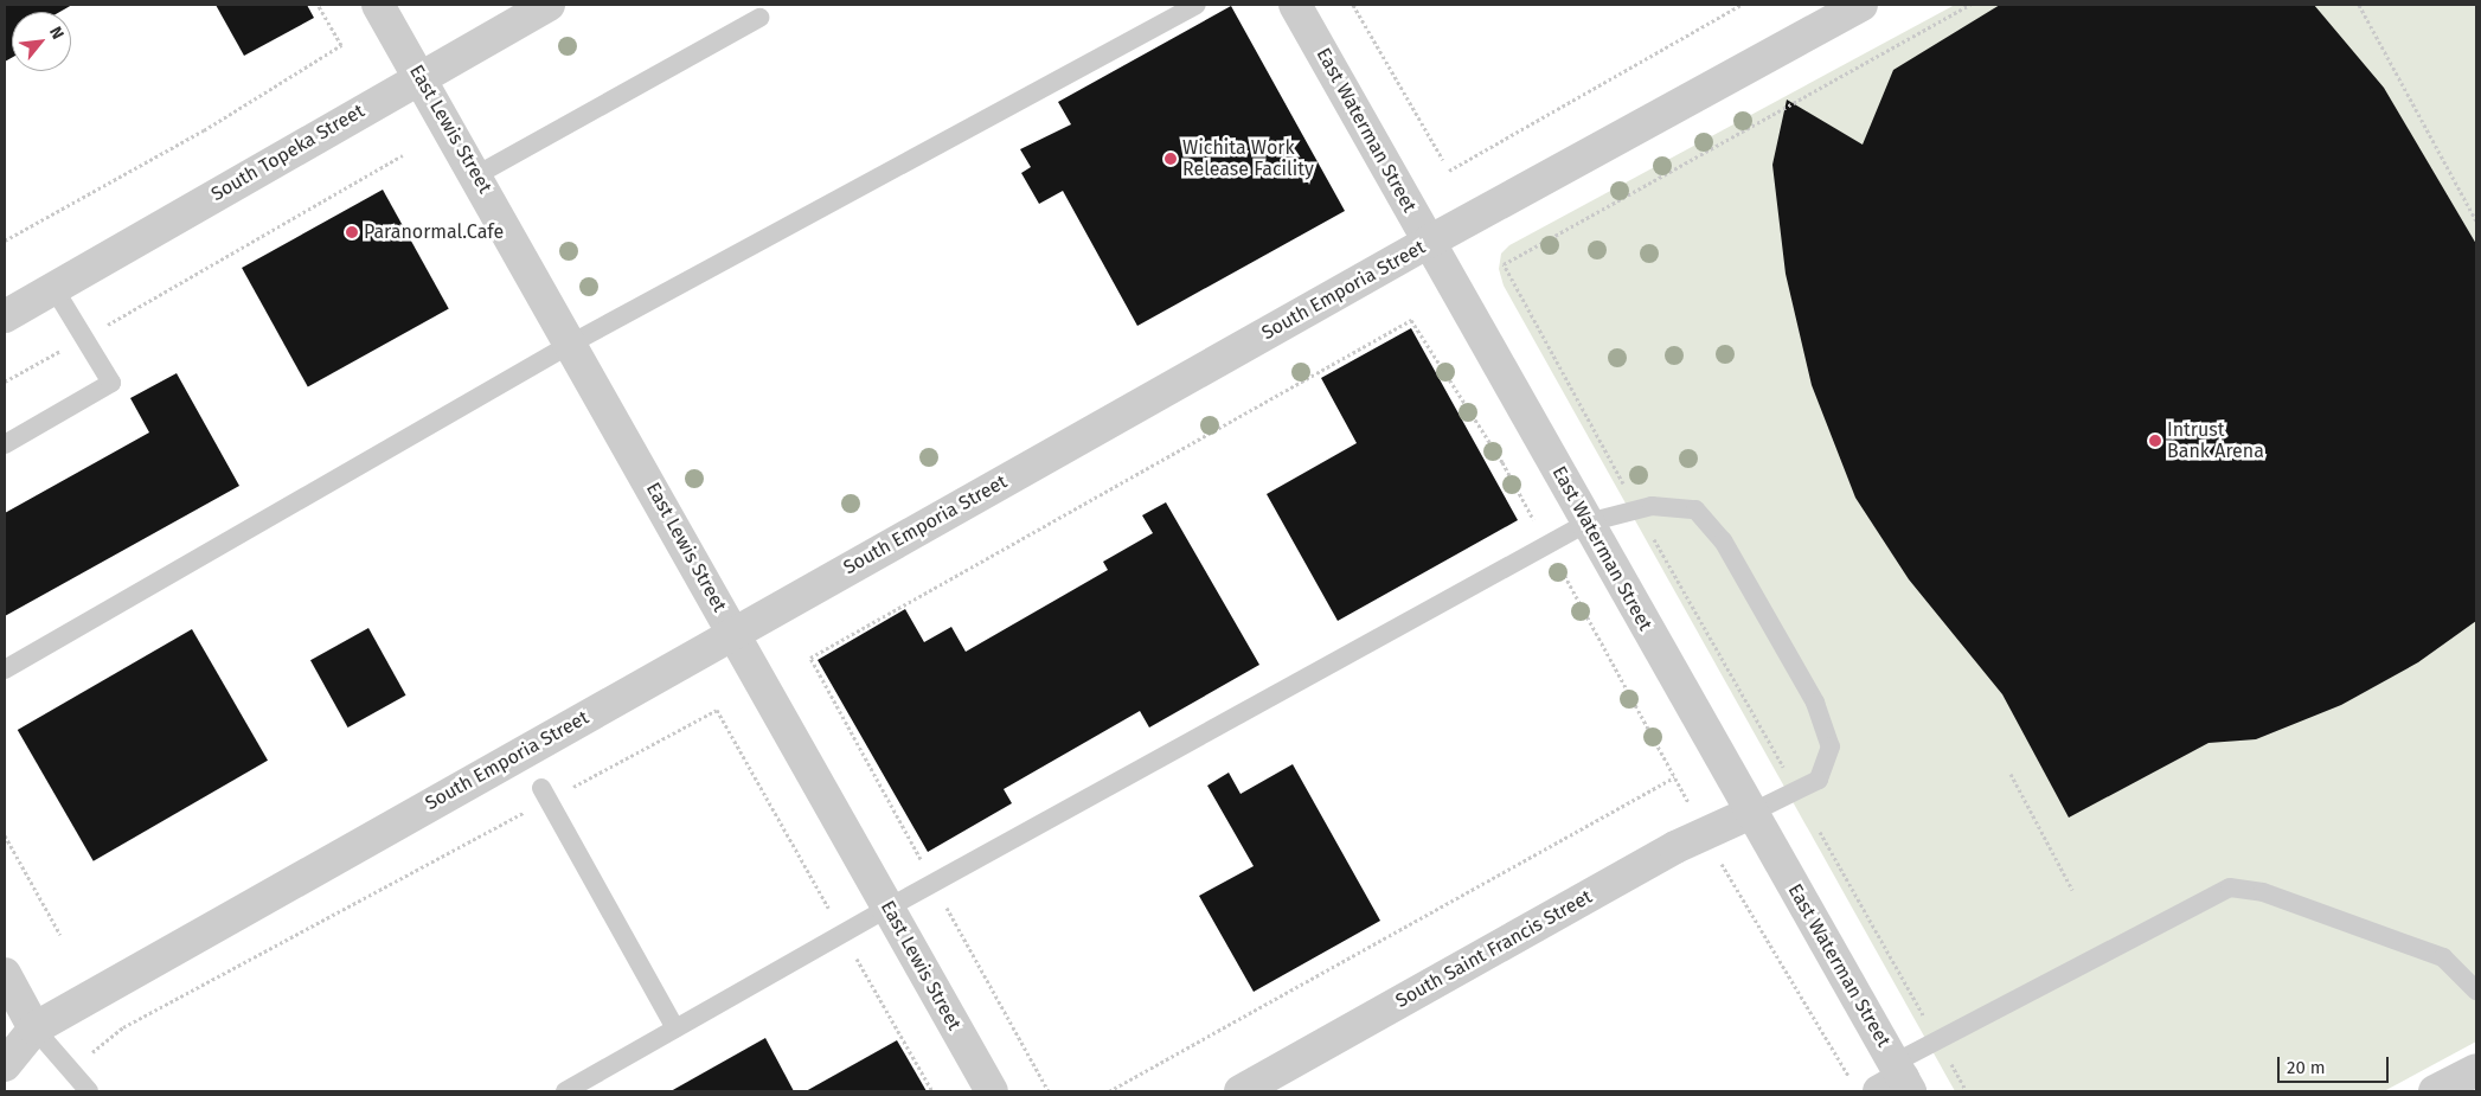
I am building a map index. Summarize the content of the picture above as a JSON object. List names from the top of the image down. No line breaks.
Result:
{"streets":{"street":["East Lewis Street","East Waterman Street","South Topeka Street","South Emporia Street","South Saint Francis Street"]},"crossings":[["East Lewis Street","South Topeka Street"],["East Lewis Street","South Emporia Street"],["East Waterman Street","South Emporia Street"],["East Waterman Street","South Saint Francis Street"]],"places":["Wichita Work Release Facility","Paranormal.Cafe","Intrust Bank Arena"],"scale_bar":"20 m","north":"top right"}
